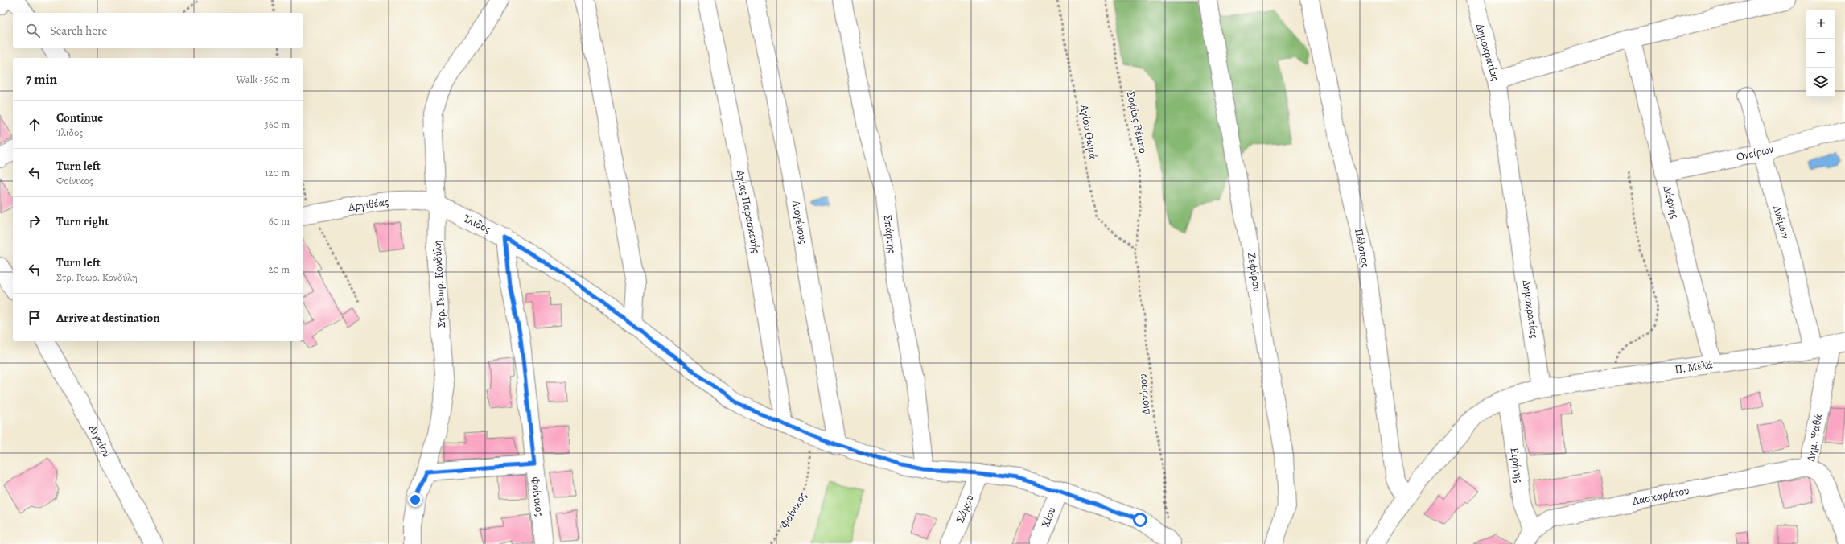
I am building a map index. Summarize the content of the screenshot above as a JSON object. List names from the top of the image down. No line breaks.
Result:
{"streets":{"street":["Δημοκρατίας","Ονείρων","Δάφνης","Αργιθέας","Αγίας Παρασκευής","Διογένους","Ανέμων","Ίλιδος","Σπάρτης","Πέλοπος","Ζεφύρου","Στρ. Γεωρ. Κονδύλη","Π. Μελά","Δημ. Ψαθά","Αιγαίου","Ειρήνης","Λασκαράτου","Φοίνικος","Σάμου","Χίου"],"path":["Σοφίας Βέμπο","Αγίου Θωμά","Διονύσου"]},"crossings":[["Δημοκρατίας","Π. Μελά"],["Σοφίας Βέμπο","Αγίου Θωμά"],["Σοφίας Βέμπο","Διονύσου"],["Αγίου Θωμά","Διονύσου"],["Ονείρων","Δάφνης"],["Ονείρων","Ανέμων"],["Δάφνης","Π. Μελά"],["Αργιθέας","Ίλιδος"],["Αργιθέας","Στρ. Γεωρ. Κονδύλη"],["Αγίας Παρασκευής","Ίλιδος"],["Διογένους","Ίλιδος"],["Ανέμων","Π. Μελά"],["Ίλιδος","Σπάρτης"],["Ίλιδος","Στρ. Γεωρ. Κονδύλη"],["Ίλιδος","Διονύσου"],["Ίλιδος","Φοίνικος"],["Ίλιδος","Σάμου"],["Ίλιδος","Χίου"],["Π. Μελά","Δημ. Ψαθά"],["Δημ. Ψαθά","Λασκαράτου"],["Ειρήνης","Λασκαράτου"]],"page":{"map_buttons":["+","−"],"search":"Search here","heading":["7 min","Walk · 560 m"],"list":[["Continue","Ίλιδος","360 m"],["Turn left","Φοίνικος","120 m"],["Turn right","60 m"],["Turn left","Στρ. Γεωρ. Κονδύλη","20 m"],"Arrive at destination"]}}
